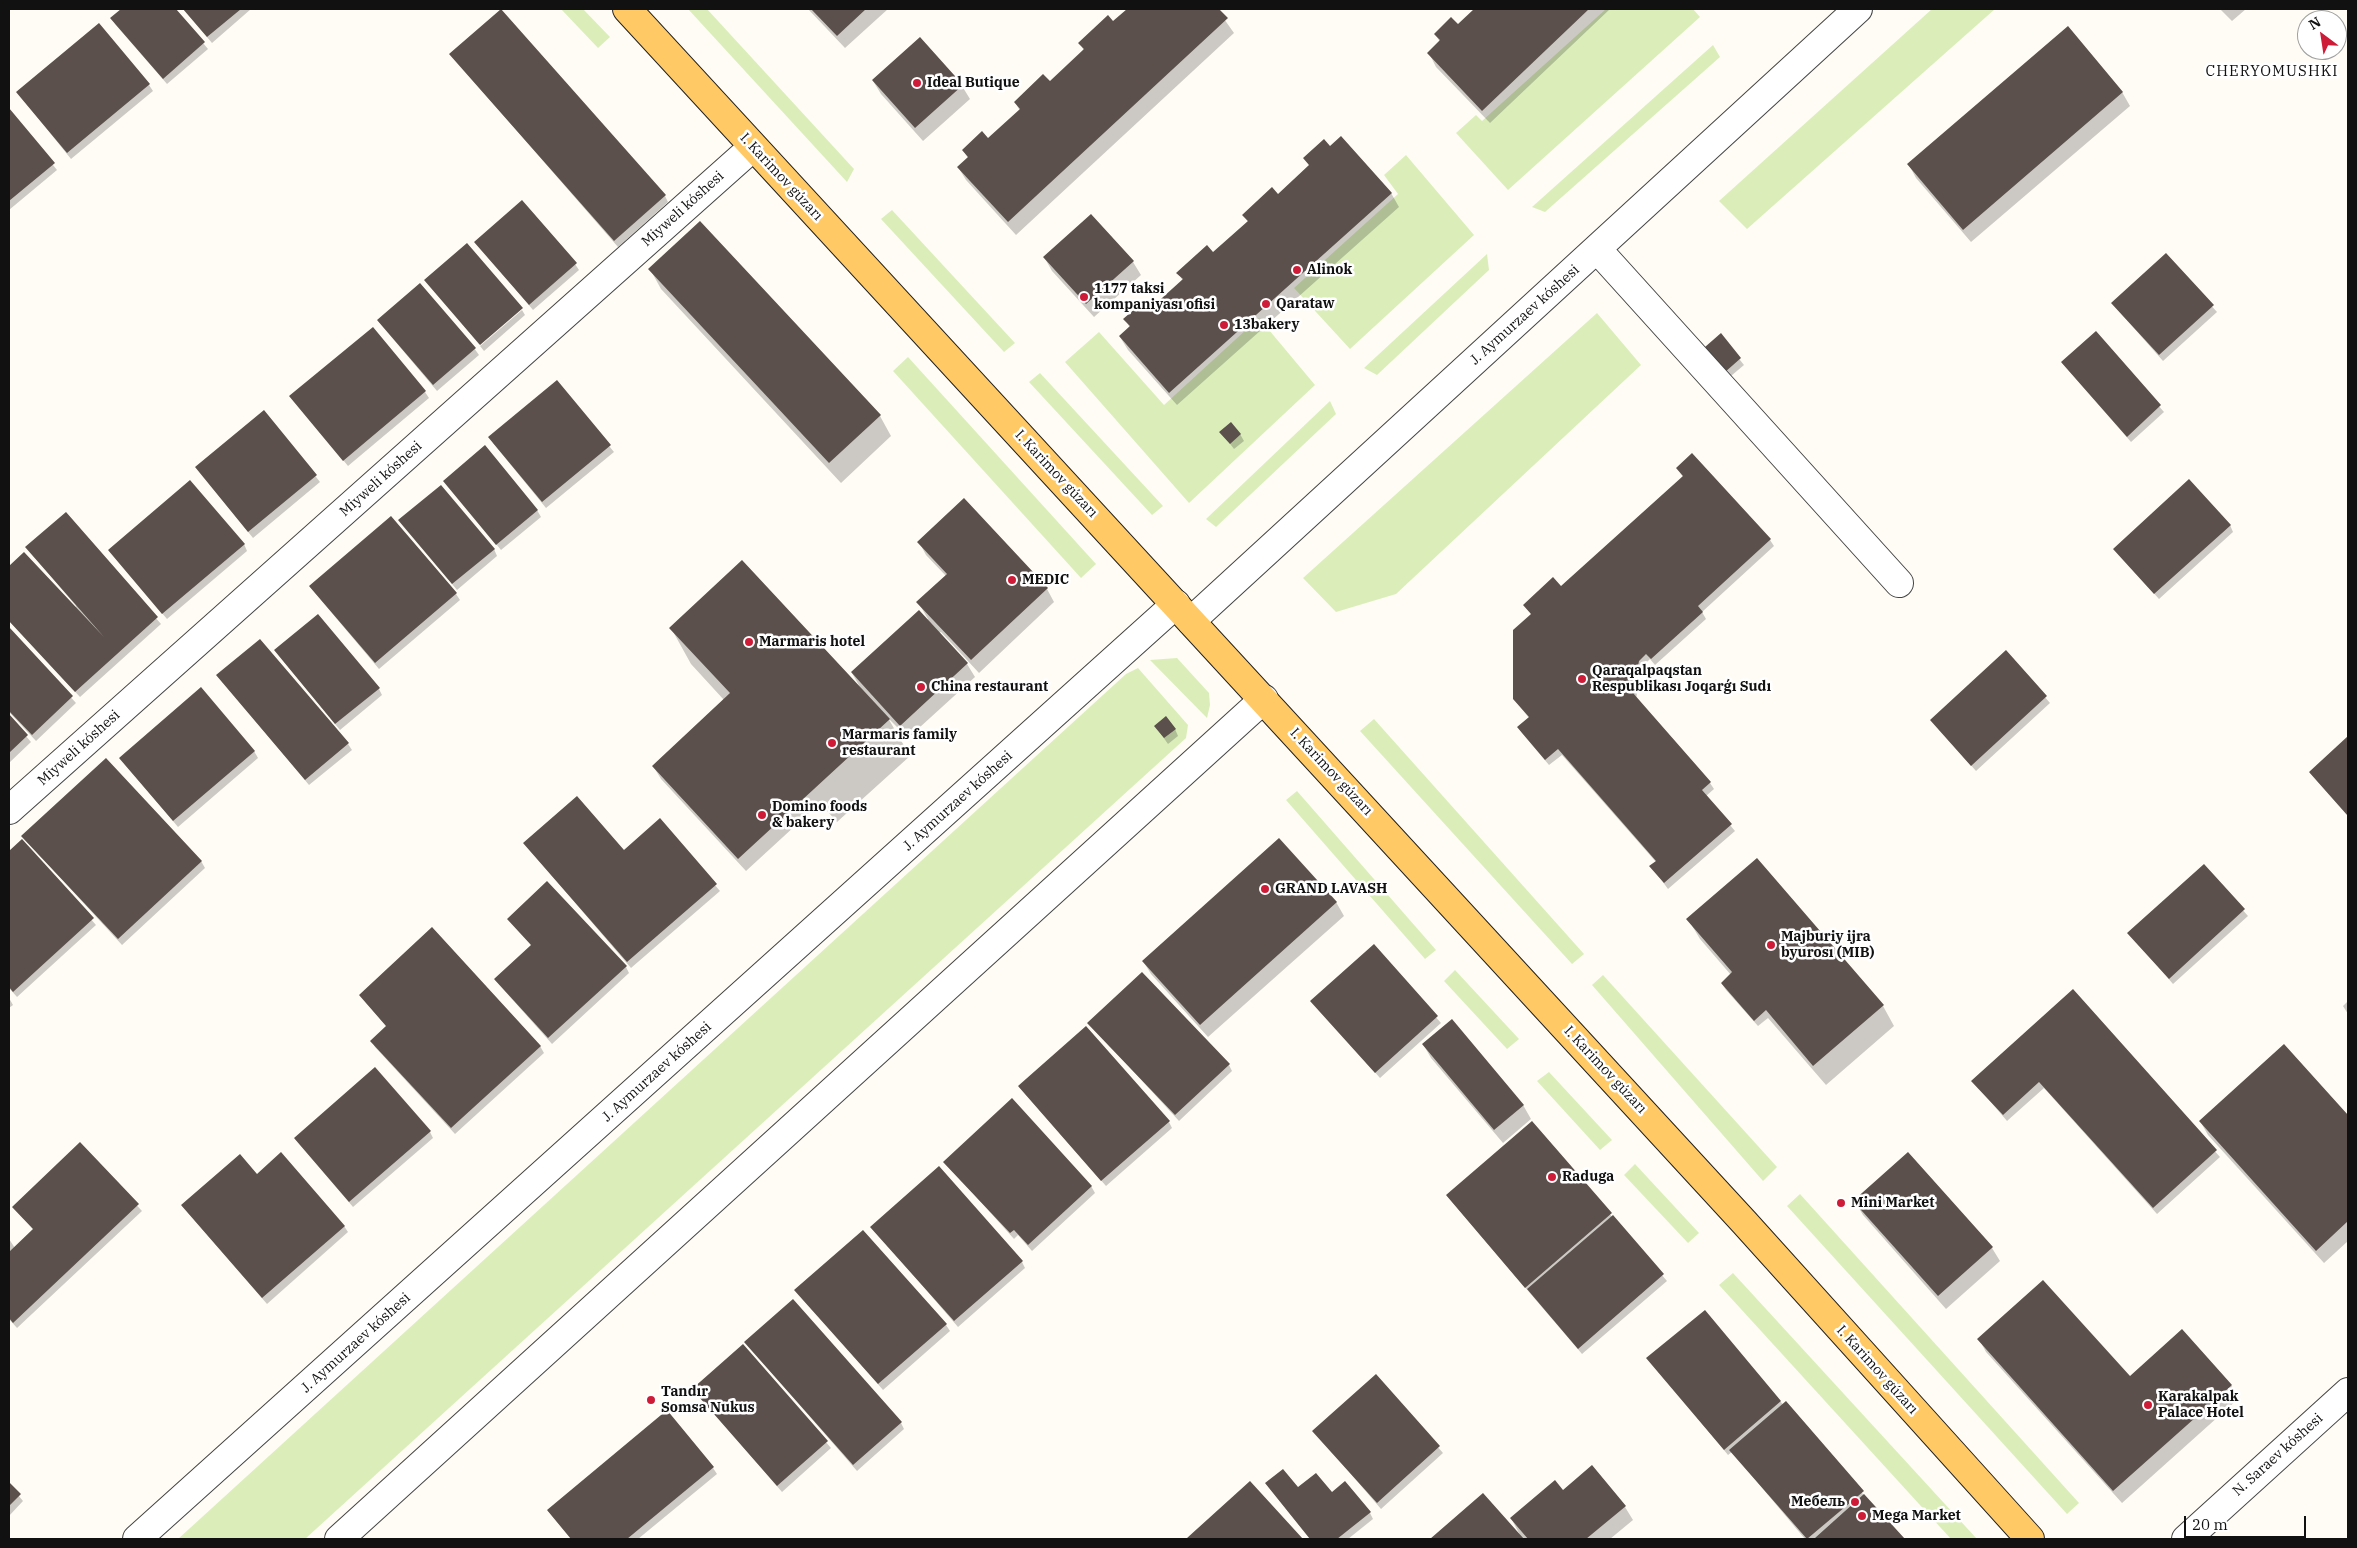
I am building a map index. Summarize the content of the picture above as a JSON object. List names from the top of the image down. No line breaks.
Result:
{"streets":{"main road":["I. Karimov gúzarı"],"street":["Miyweli kóshesi","J. Aymurzaev kóshesi","N. Saraev kóshesi"]},"crossings":[["I. Karimov gúzarı","Miyweli kóshesi"],["I. Karimov gúzarı","J. Aymurzaev kóshesi"]],"districts":["CHERYOMUSHKI"],"places":["Ideal Butique","Alinok","1177 taksi kompaniyası ofisi","Qarataw","13bakery","MEDIC","Marmaris hotel","Qaraqalpaqstan Respublikası Joqarǵı Sudı","China restaurant","Marmaris family restaurant","Domino foods & bakery","GRAND LAVASH","Majburiy ijra byurosı (MIB)","Raduga","Mini Market","Tandır Somsa Nukus","Karakalpak Palace Hotel","Мебель","Mega Market"],"scale_bar":"20 m","north":"top left"}
